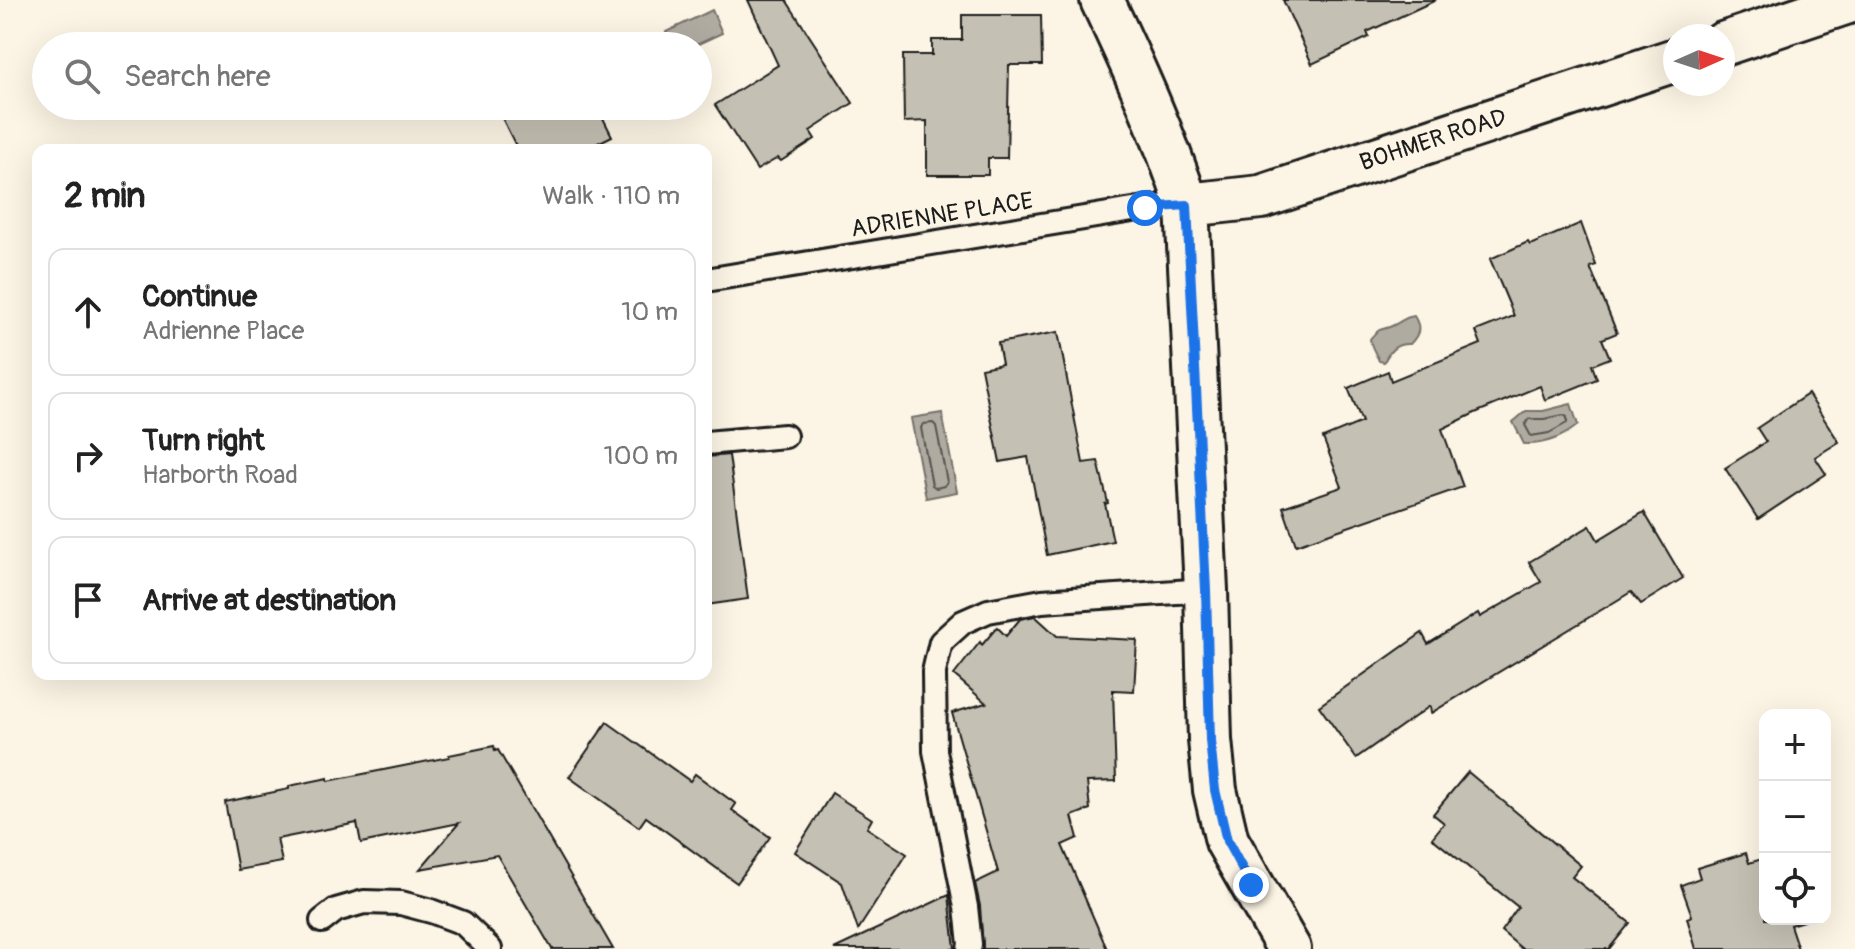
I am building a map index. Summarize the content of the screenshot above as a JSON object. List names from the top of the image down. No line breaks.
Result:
{"streets":{"street":["BOHMER ROAD"],"lane":["ADRIENNE PLACE"]},"crossings":[["BOHMER ROAD","ADRIENNE PLACE"]],"north":"right","page":{"search":"Search here","heading":["2 min","Walk · 110 m"],"list":[["Continue","Adrienne Place","10 m"],["Turn right","Harborth Road","100 m"],"Arrive at destination"],"map_buttons":["+","−"]}}
